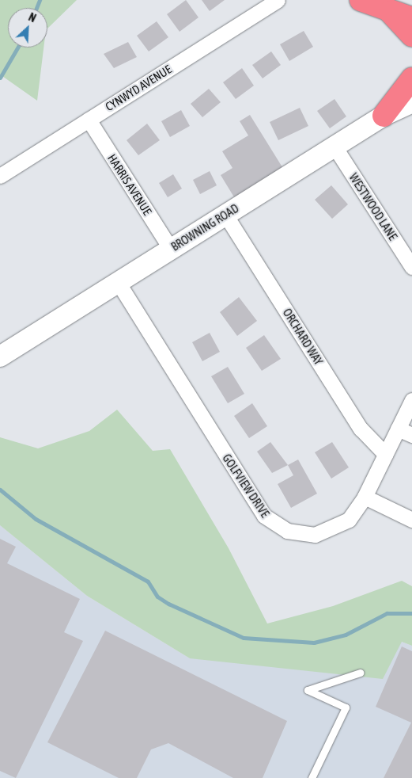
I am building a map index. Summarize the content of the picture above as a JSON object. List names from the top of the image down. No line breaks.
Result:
{"streets":{"street":["CYNWYD AVENUE","HARRIS AVENUE","WESTWOOD LANE","BROWNING ROAD","ORCHARD WAY","GOLFVIEW DRIVE"]},"crossings":[["CYNWYD AVENUE","HARRIS AVENUE"],["HARRIS AVENUE","BROWNING ROAD"],["WESTWOOD LANE","BROWNING ROAD"],["BROWNING ROAD","ORCHARD WAY"],["BROWNING ROAD","GOLFVIEW DRIVE"],["ORCHARD WAY","GOLFVIEW DRIVE"]],"north":"top right"}
